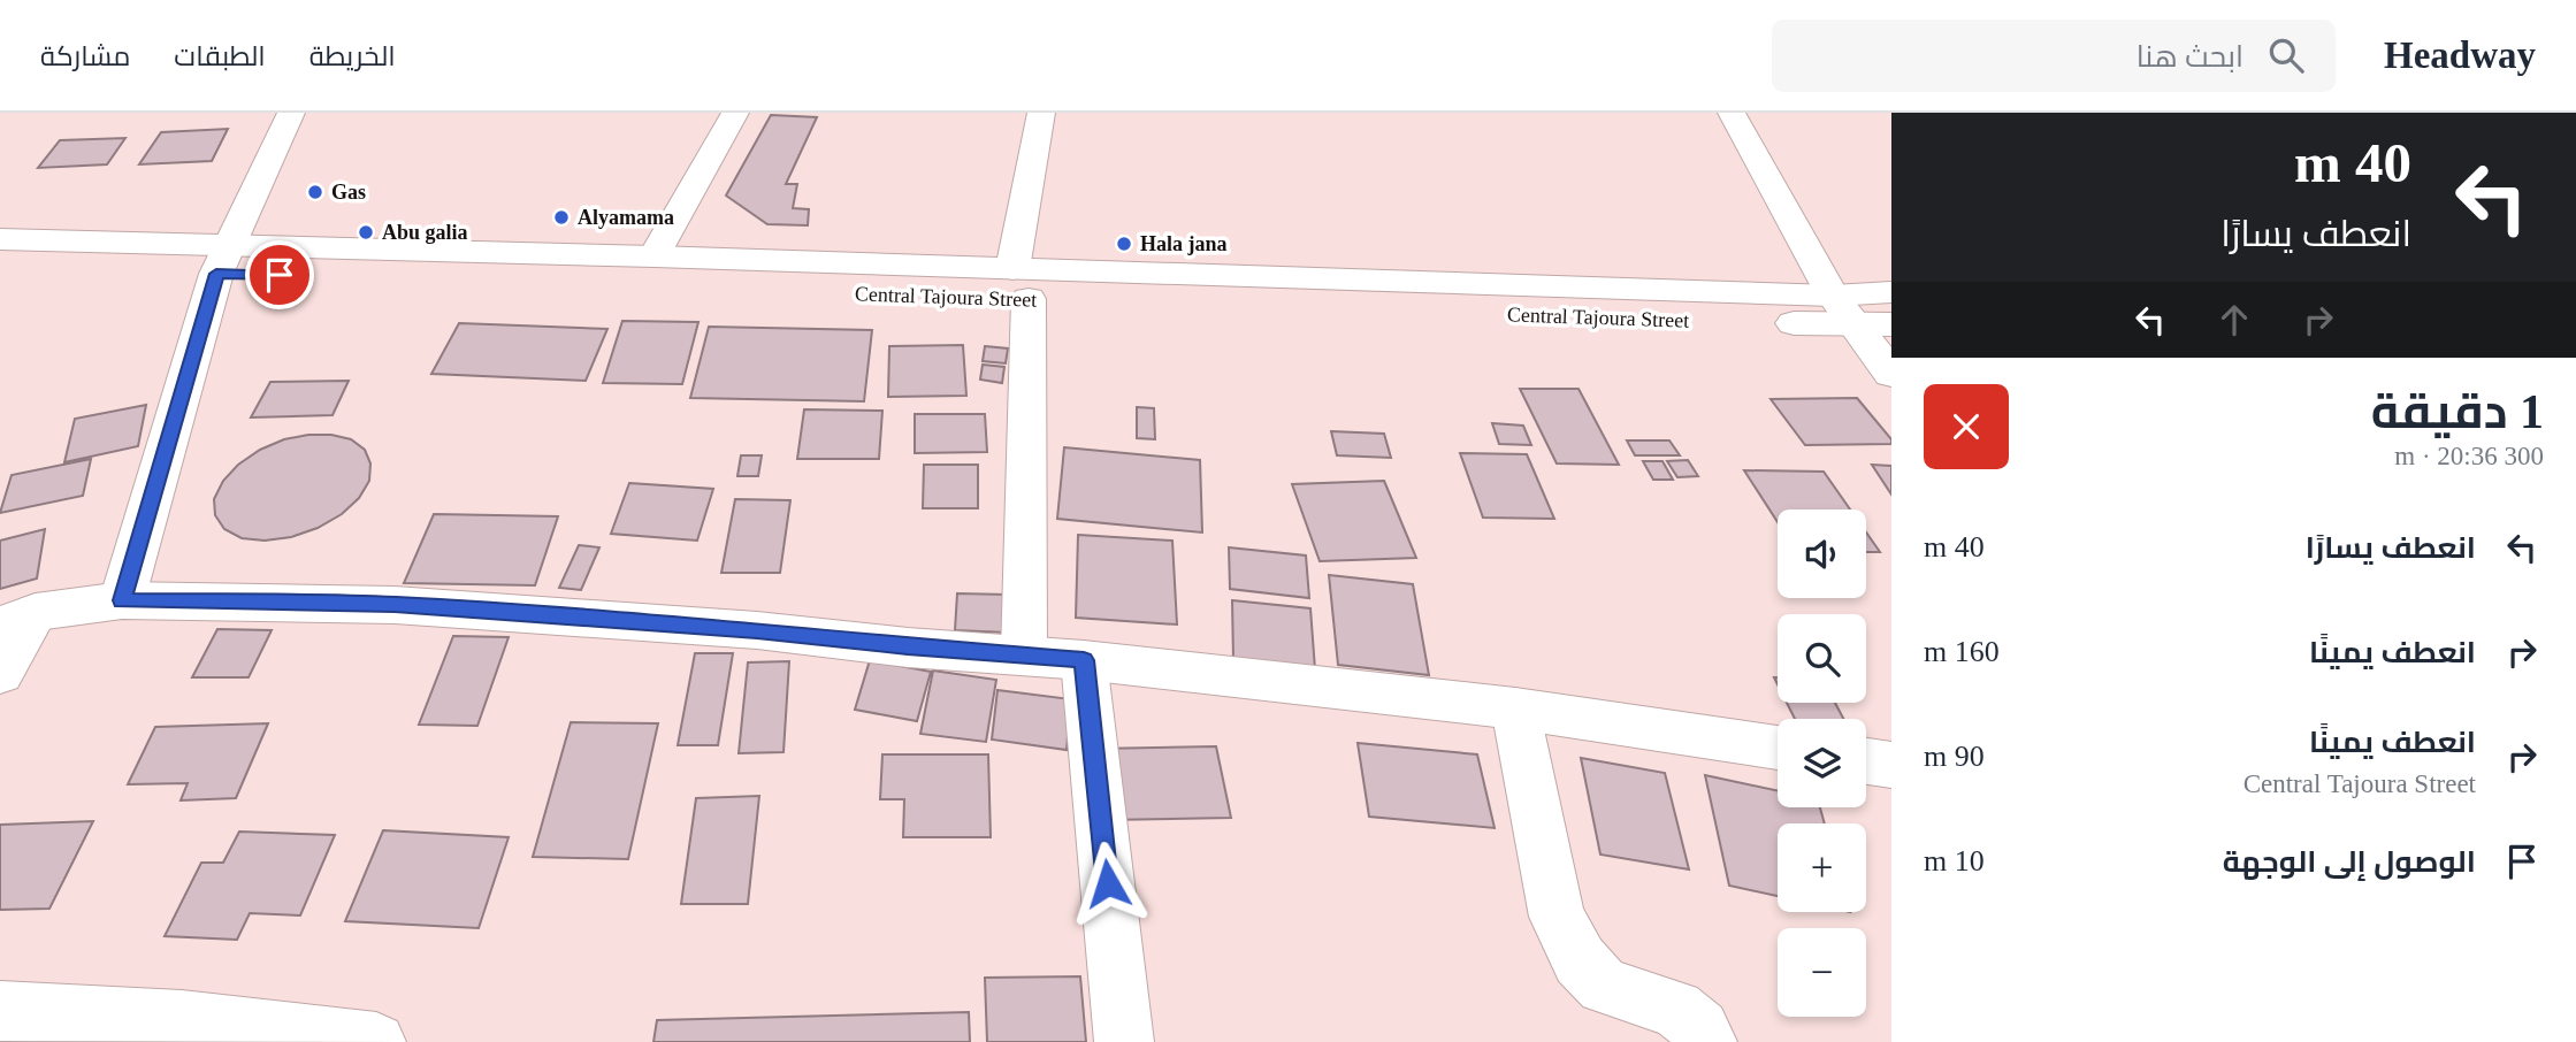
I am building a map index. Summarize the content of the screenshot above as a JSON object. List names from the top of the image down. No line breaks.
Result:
{"streets":{"street":["Central Tajoura Street"]},"places":["Gas","Alyamama","Abu galia","Hala jana"],"page":{"header":"Headway","search":"ابحث هنا","nav":["الخريطة","الطبقات","مشاركة"],"turn":["40 m","انعطف يسارًا"],"heading":["1 دقيقة","300 m · 20:36"],"list":[{"name":"انعطف يسارًا","value":"40 m"},{"name":"انعطف يمينًا","value":"160 m"},{"name":"انعطف يمينًا","note":"Central Tajoura Street","value":"90 m"},{"name":"الوصول إلى الوجهة","value":"10 m"}],"map_buttons":["+","−"]}}
